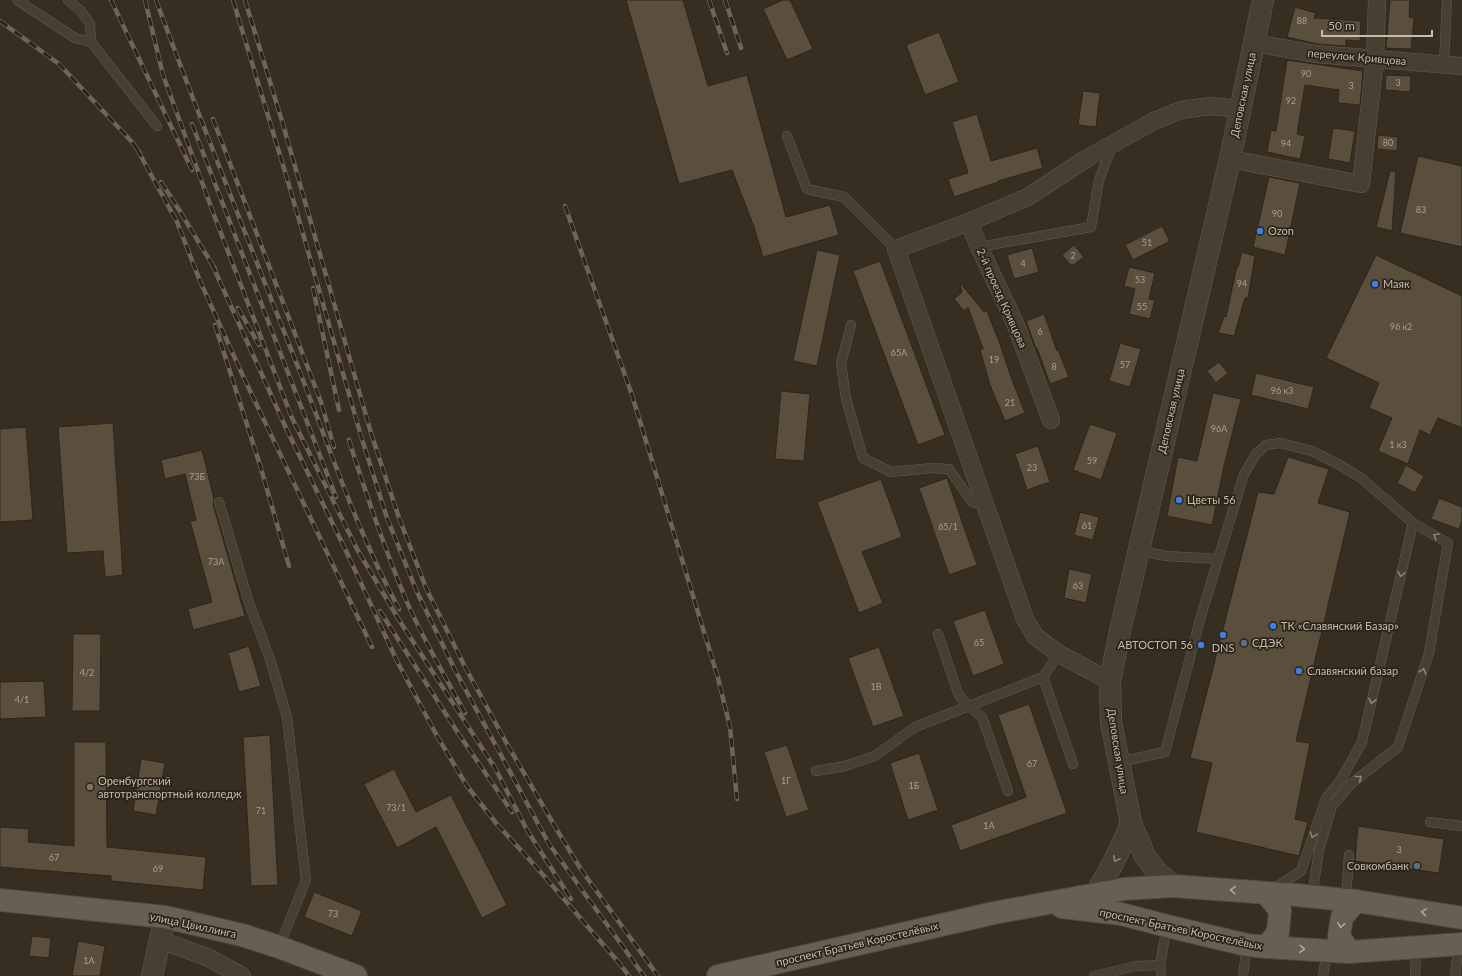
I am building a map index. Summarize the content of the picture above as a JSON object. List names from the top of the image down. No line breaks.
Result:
{"streets":{"main road":["улица Цвиллинга","проспект Братьев Коростелёвых"],"street":["переулок Кривцова","Деповская улица","2-й проезд Кривцова"]},"crossings":[["переулок Кривцова","Деповская улица"],["Деповская улица","проспект Братьев Коростелёвых"]],"places":["Ozon","Маяк","Цветы 56","ТК «Славянский Базар»","DNS","СДЭК","АВТОСТОП 56","Славянский базар","Оренбургский автотранспортный колледж","Совкомбанк"],"house_numbers":["88","90","3","3","92","80","94","83","90","51","2","4","53","94","55","96 к2","6","65А","19","57","8","96 к3","21","96А","1 к3","59","23","73Б","61","65/1","73А","63","65","4/2","1В","4/1","67","1Г","1Б","73/1","71","1А","3","67","69","73","1А"],"scale_bar":"50 m"}
